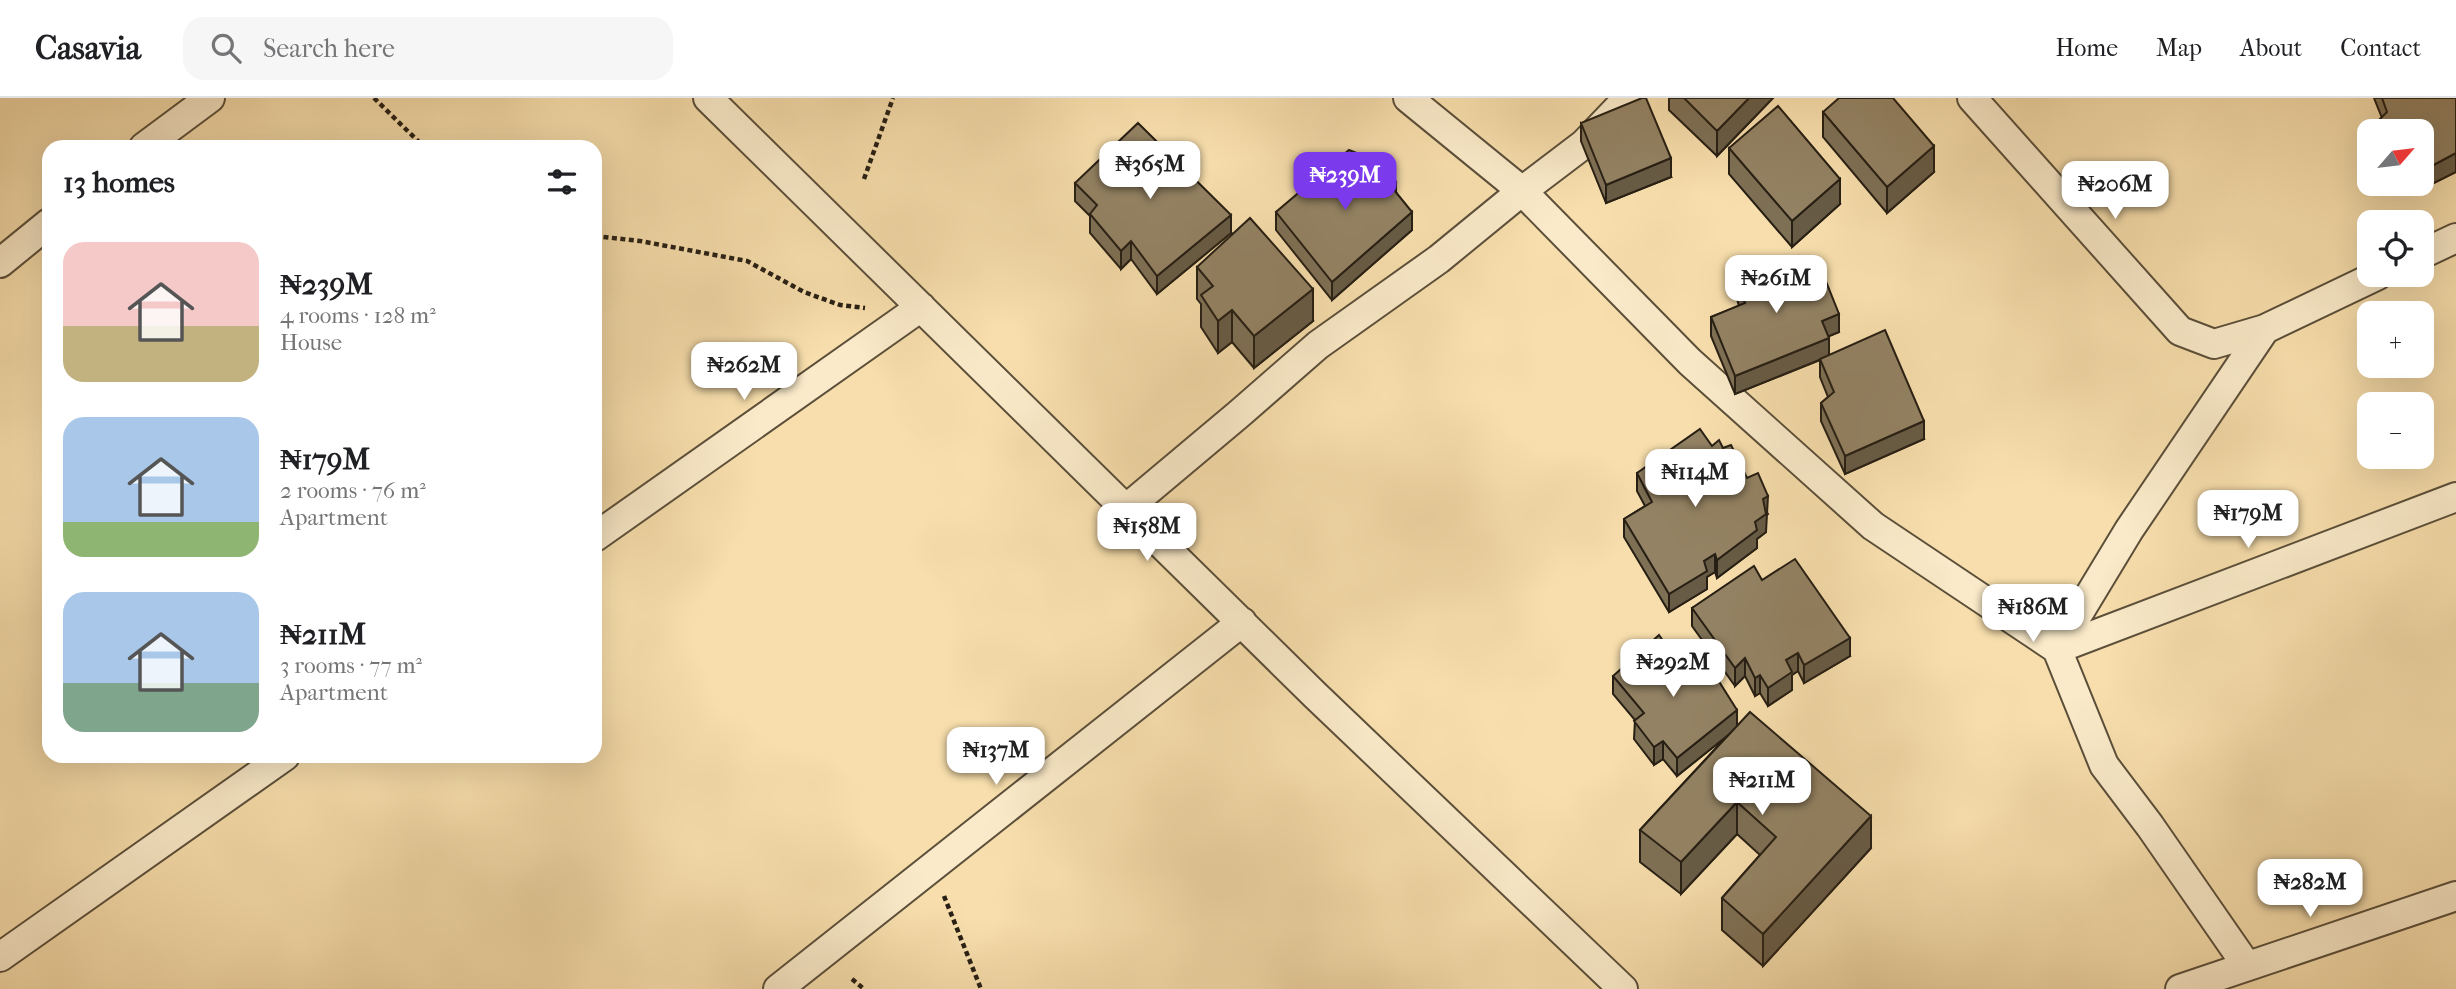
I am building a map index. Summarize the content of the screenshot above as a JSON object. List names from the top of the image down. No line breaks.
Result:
{"north":"top right","page":{"header":"Casavia","search":"Search here","nav":["Home","Map","About","Contact"],"map_buttons":["+","−"],"heading":"13 homes","price":["₦365M","₦239M","₦206M","₦261M","₦262M","₦114M","₦179M","₦158M","₦186M","₦292M","₦137M","₦211M","₦282M"],"list":[{"name":"₦239M","note":"4 rooms · 128 m² · House"},{"name":"₦179M","note":"2 rooms · 76 m² · Apartment"},{"name":"₦211M","note":"3 rooms · 77 m² · Apartment"}]}}
